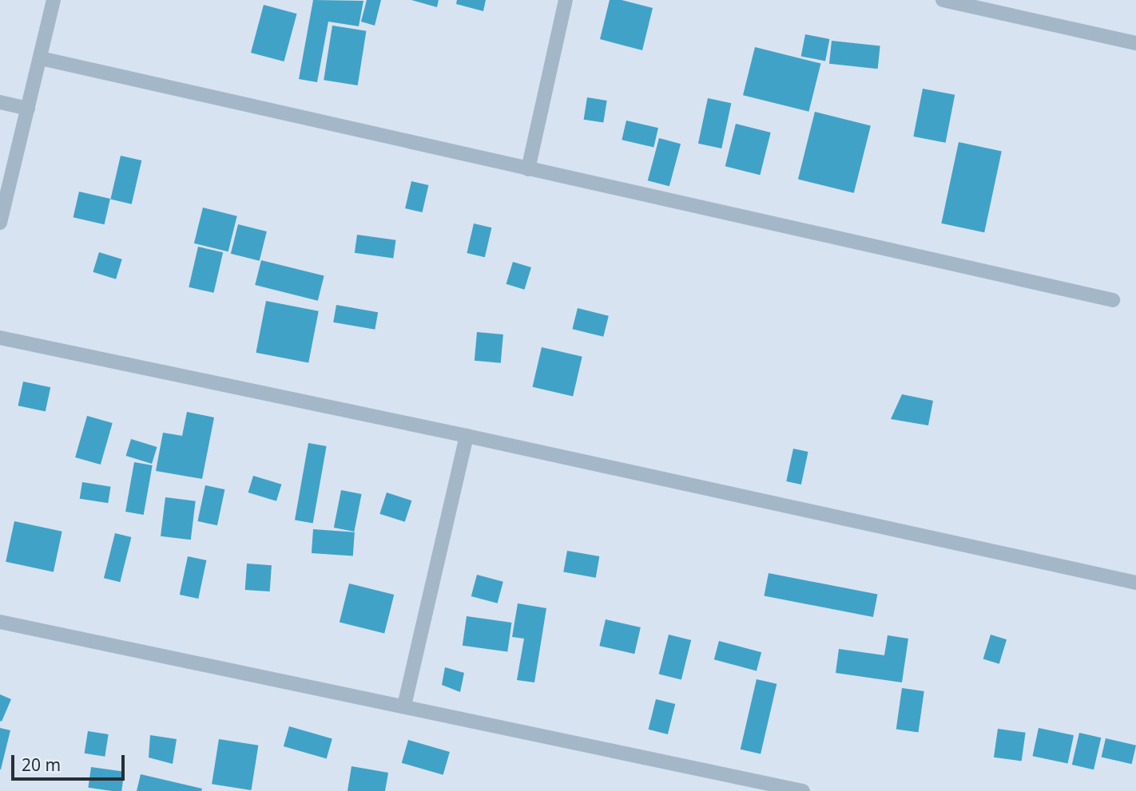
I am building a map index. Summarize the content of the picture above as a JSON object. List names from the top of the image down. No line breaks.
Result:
{"scale_bar":"20 m"}
